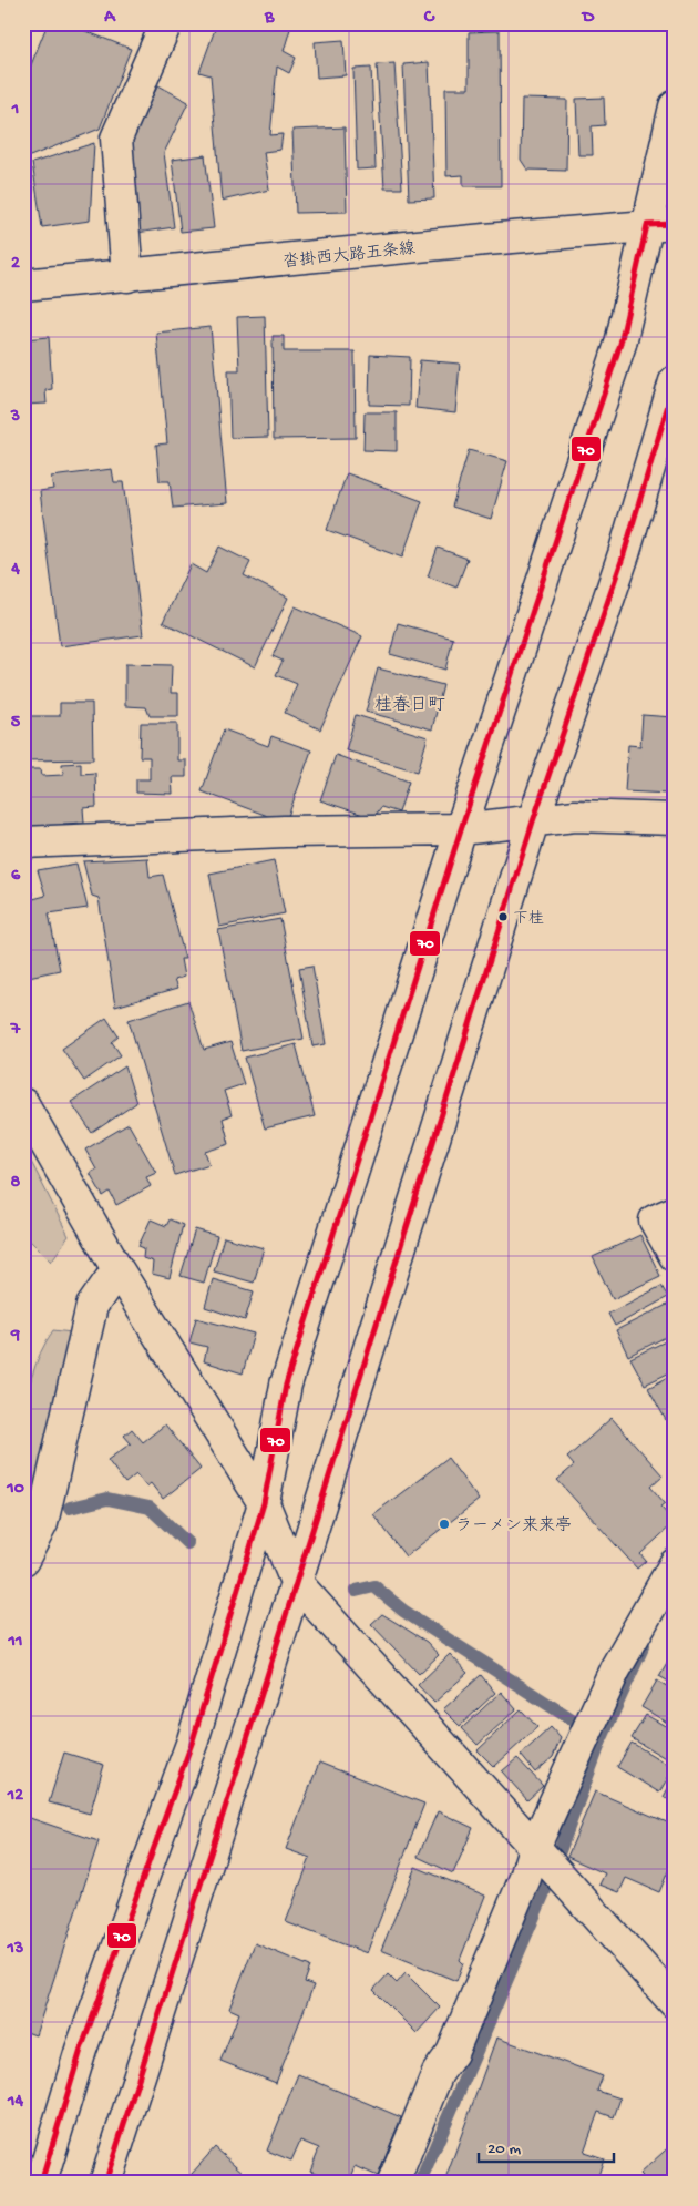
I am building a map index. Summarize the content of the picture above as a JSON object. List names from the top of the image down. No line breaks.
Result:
{"streets":{"street":["沓掛西大路五条線"]},"districts":["桂春日町"],"places":["下桂","ラーメン来来亭"],"lines":["transit line 70"],"scale_bar":"20 m","grid":{"columns":["A","B","C","D"],"rows":["1","2","3","4","5","6","7","8","9","10","11","12","13","14"]}}
